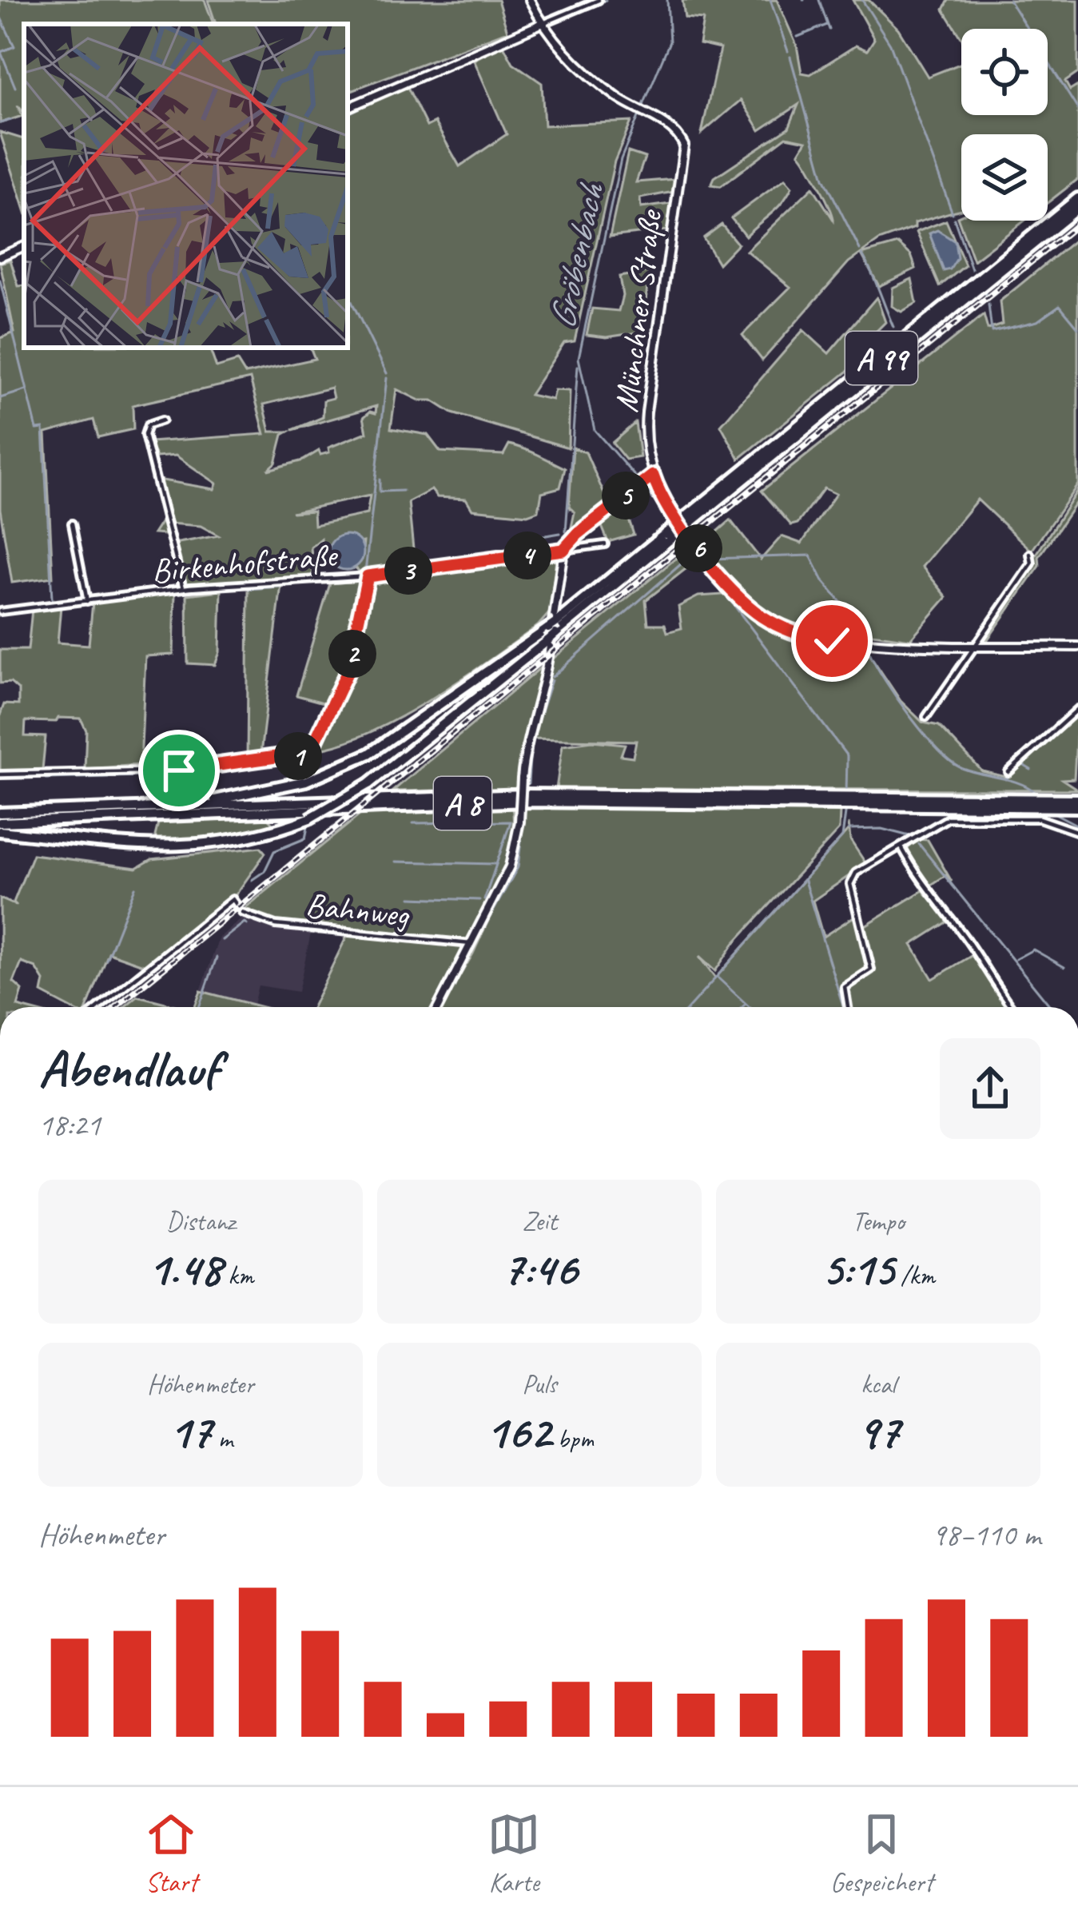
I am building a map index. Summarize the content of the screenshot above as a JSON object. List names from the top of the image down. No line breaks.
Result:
{"streets":{"highway":["A 99","A 8"],"street":["Münchner Straße","Birkenhofstraße","Bahnweg"]},"crossings":[["A 99","A 8"]],"water":["Gröbenbach"],"page":{"pins":["5","6","4","3","2","1"],"heading":["Abendlauf","18:21"],"stats":[["Distanz","1.48 km"],["Zeit","7:46"],["Tempo","5:15 /km"],["Höhenmeter","17 m"],["Puls","162 bpm"],["kcal","97"]],"chart":["Höhenmeter","98–110 m"],"tabs":["Start","Karte","Gespeichert"]}}
